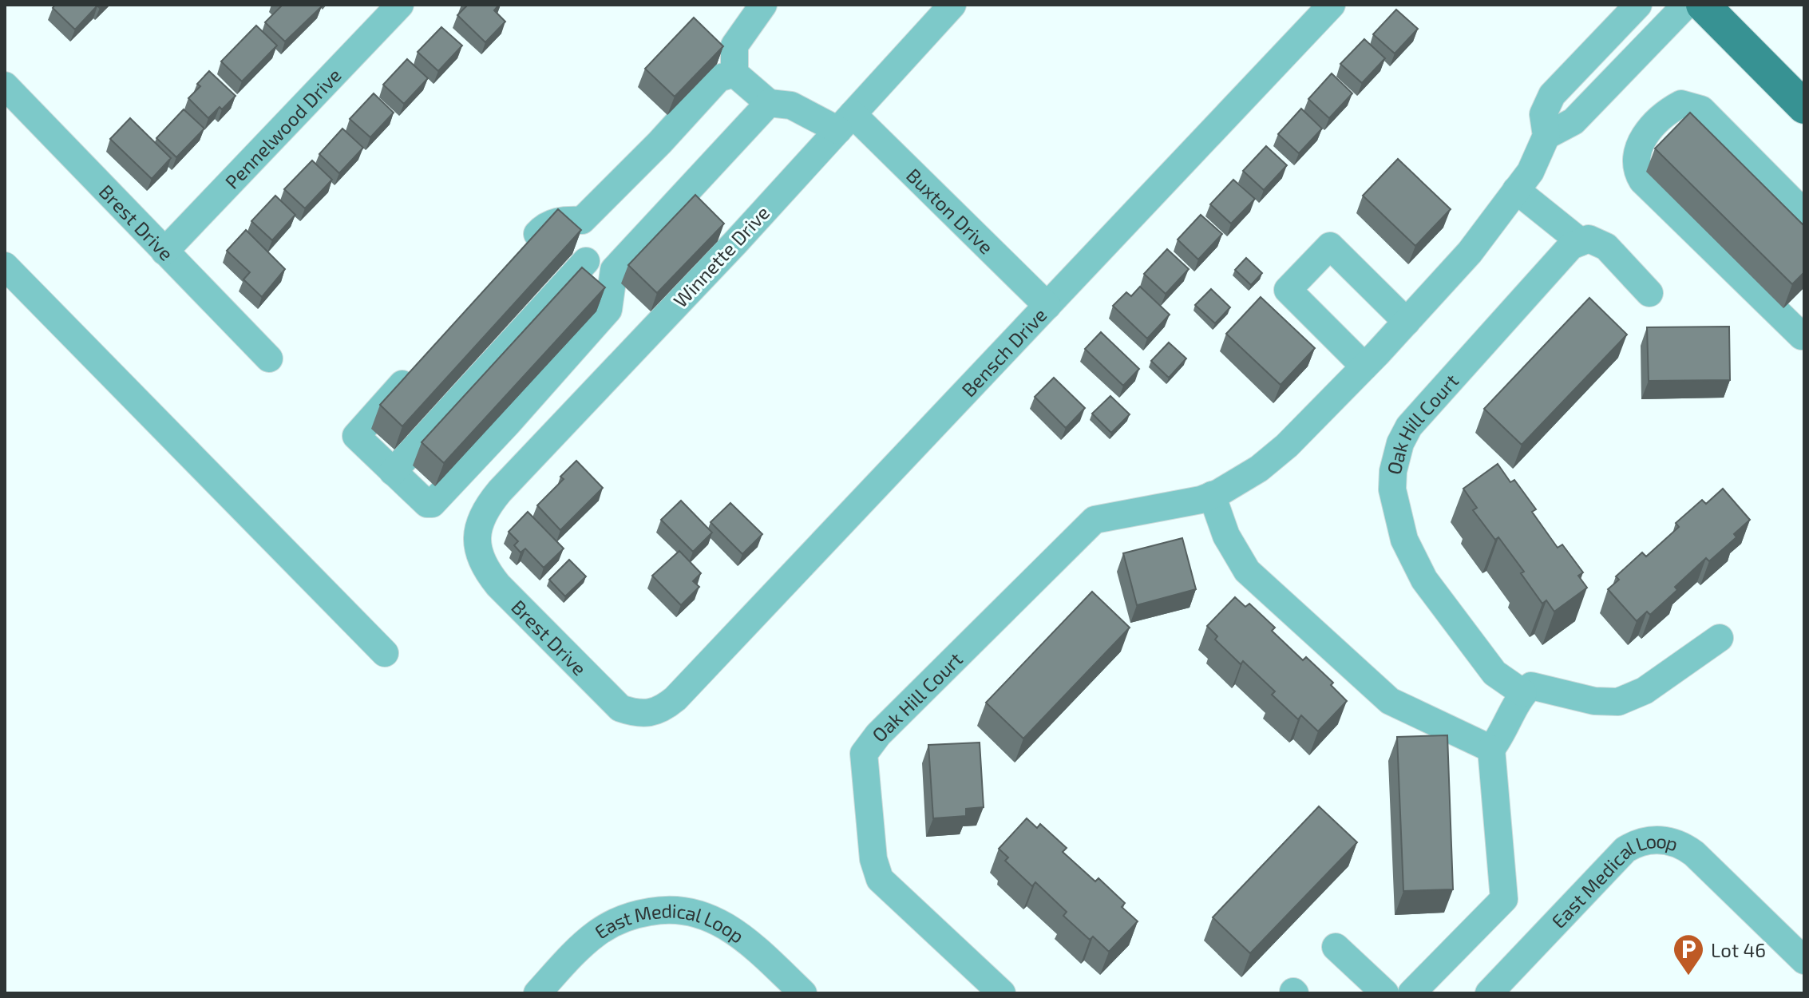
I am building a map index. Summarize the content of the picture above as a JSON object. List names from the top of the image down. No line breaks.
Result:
{"streets":{"street":["Pennelwood Drive","Buxton Drive","Brest Drive","Winnette Drive","Bensch Drive","Oak Hill Court","East Medical Loop"]},"crossings":[["Pennelwood Drive","Brest Drive"],["Buxton Drive","Winnette Drive"],["Buxton Drive","Bensch Drive"],["Brest Drive","Winnette Drive"],["Brest Drive","Bensch Drive"]],"places":{"parking":["Lot 46"]}}
